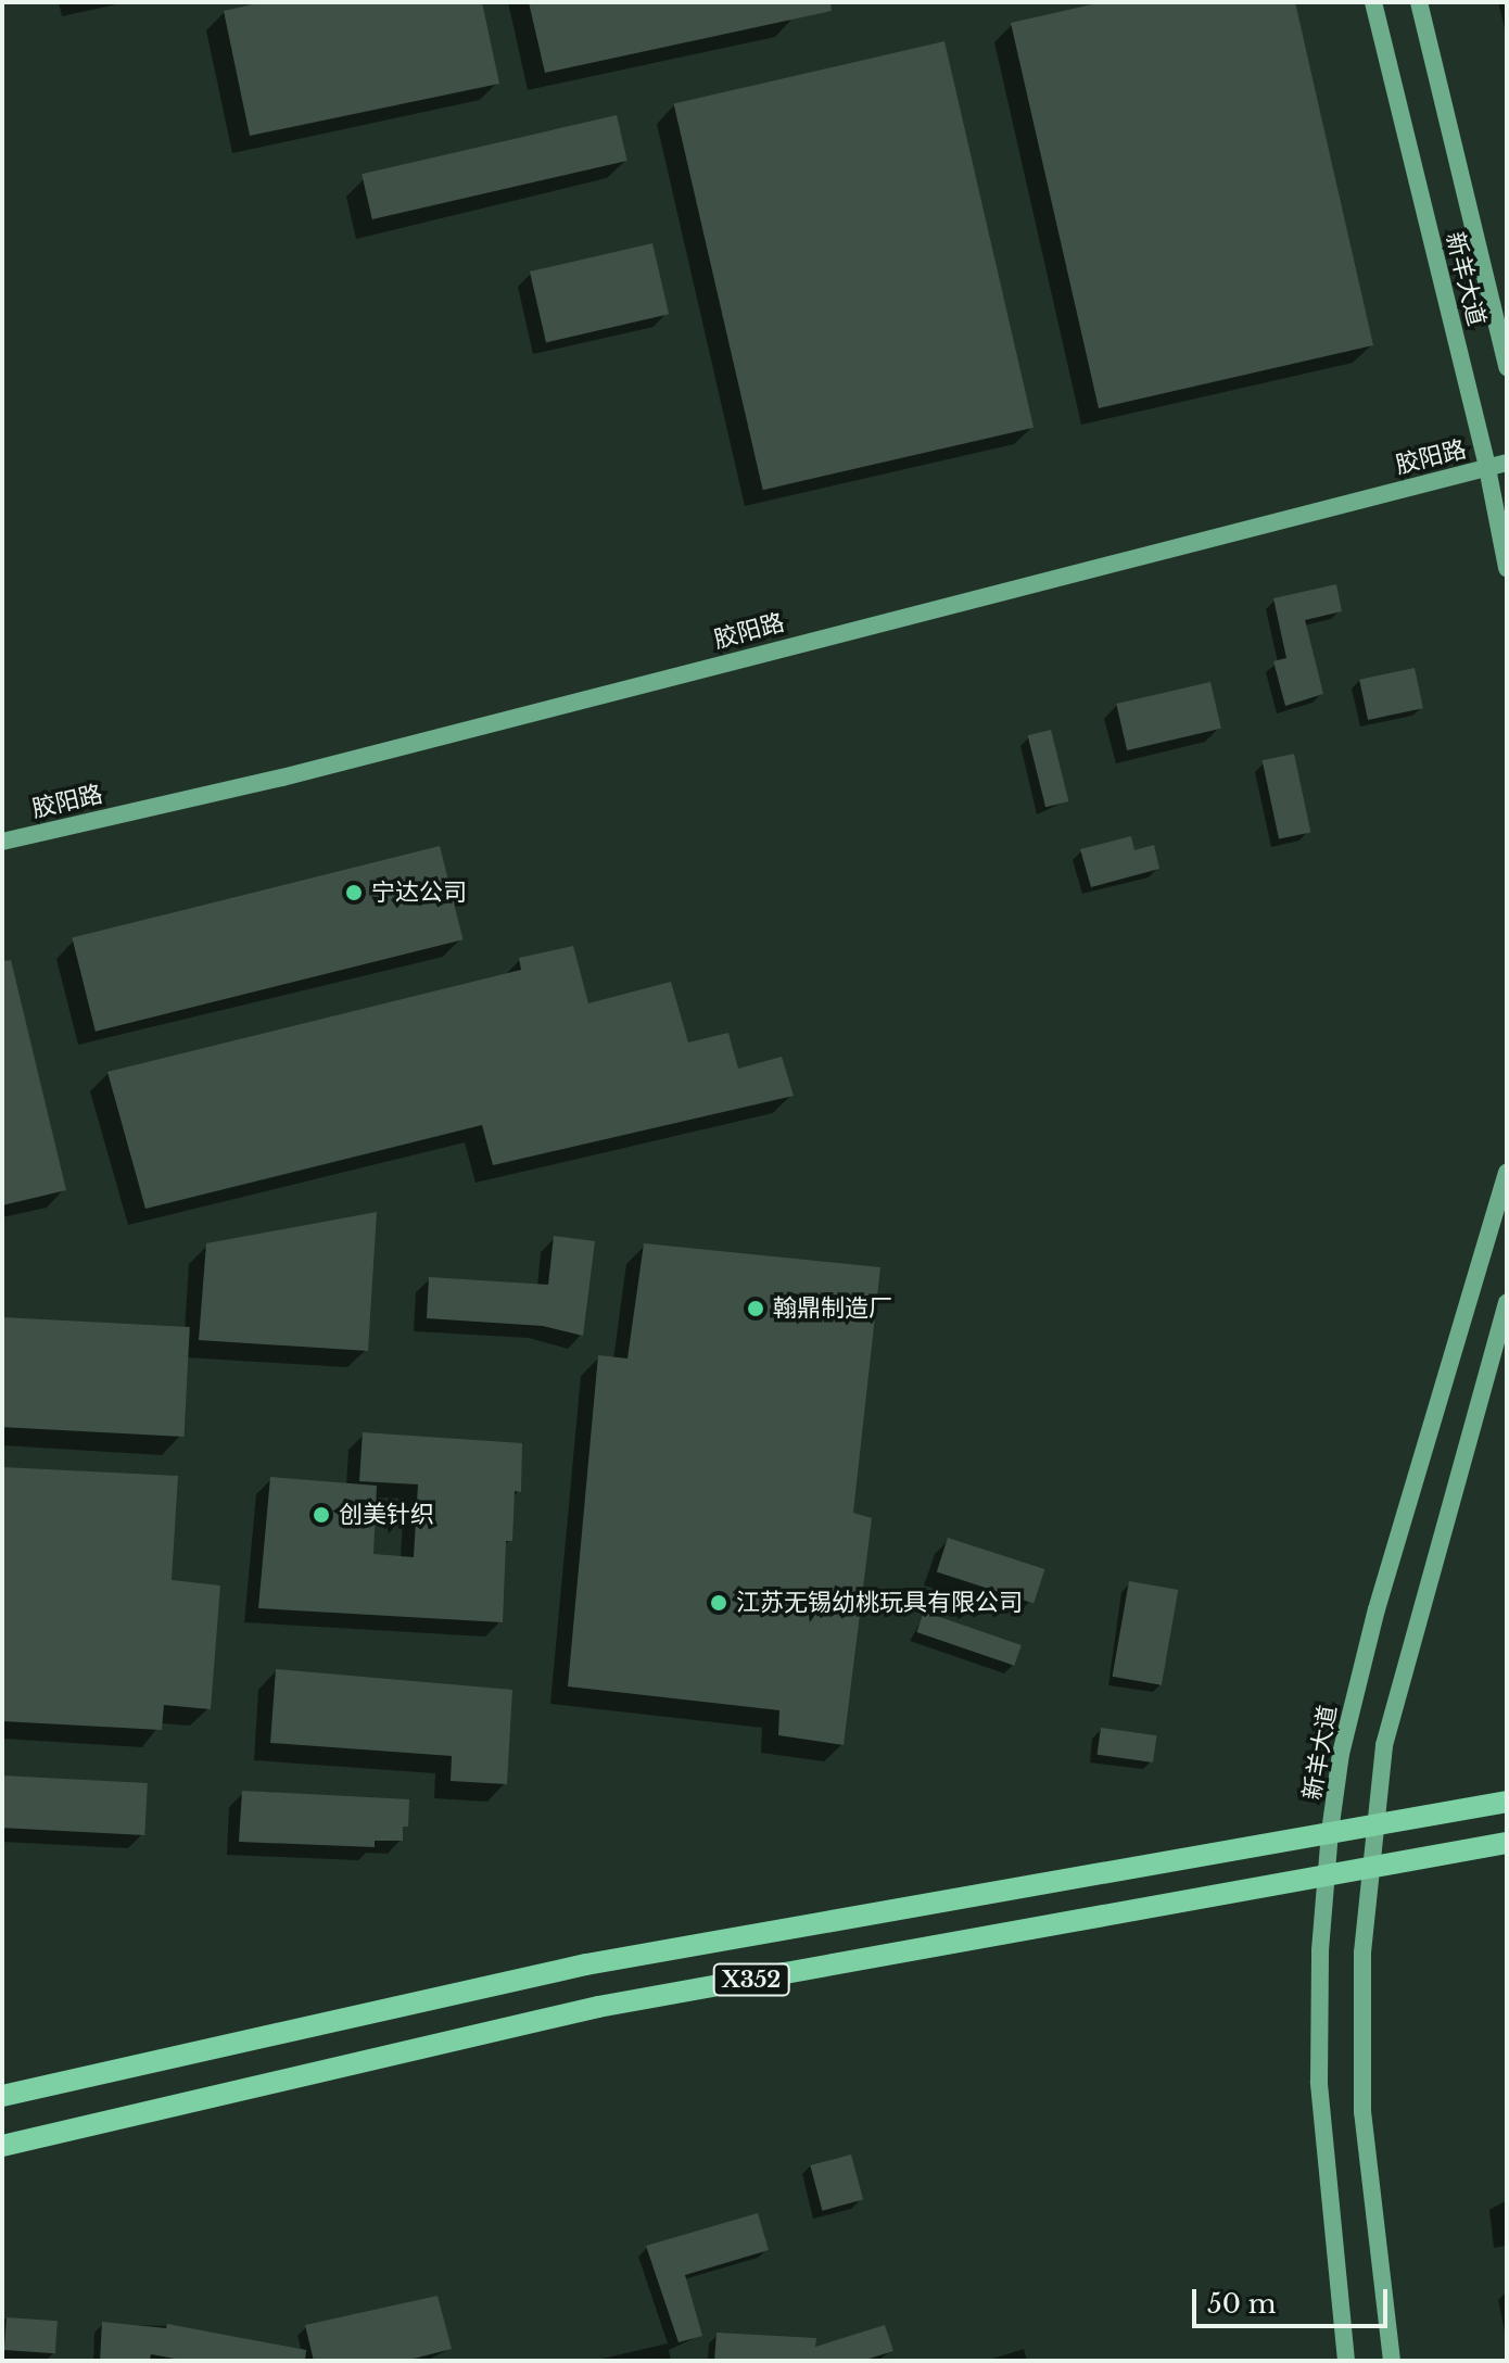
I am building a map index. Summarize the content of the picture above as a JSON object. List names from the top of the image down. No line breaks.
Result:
{"streets":{"main road":["新羊大道","胶阳路","X352"]},"crossings":[["新羊大道","胶阳路"],["新羊大道","X352"]],"places":["宁达公司","翰鼎制造厂","创美针织","江苏无锡幼桃玩具有限公司"],"scale_bar":"50 m"}
